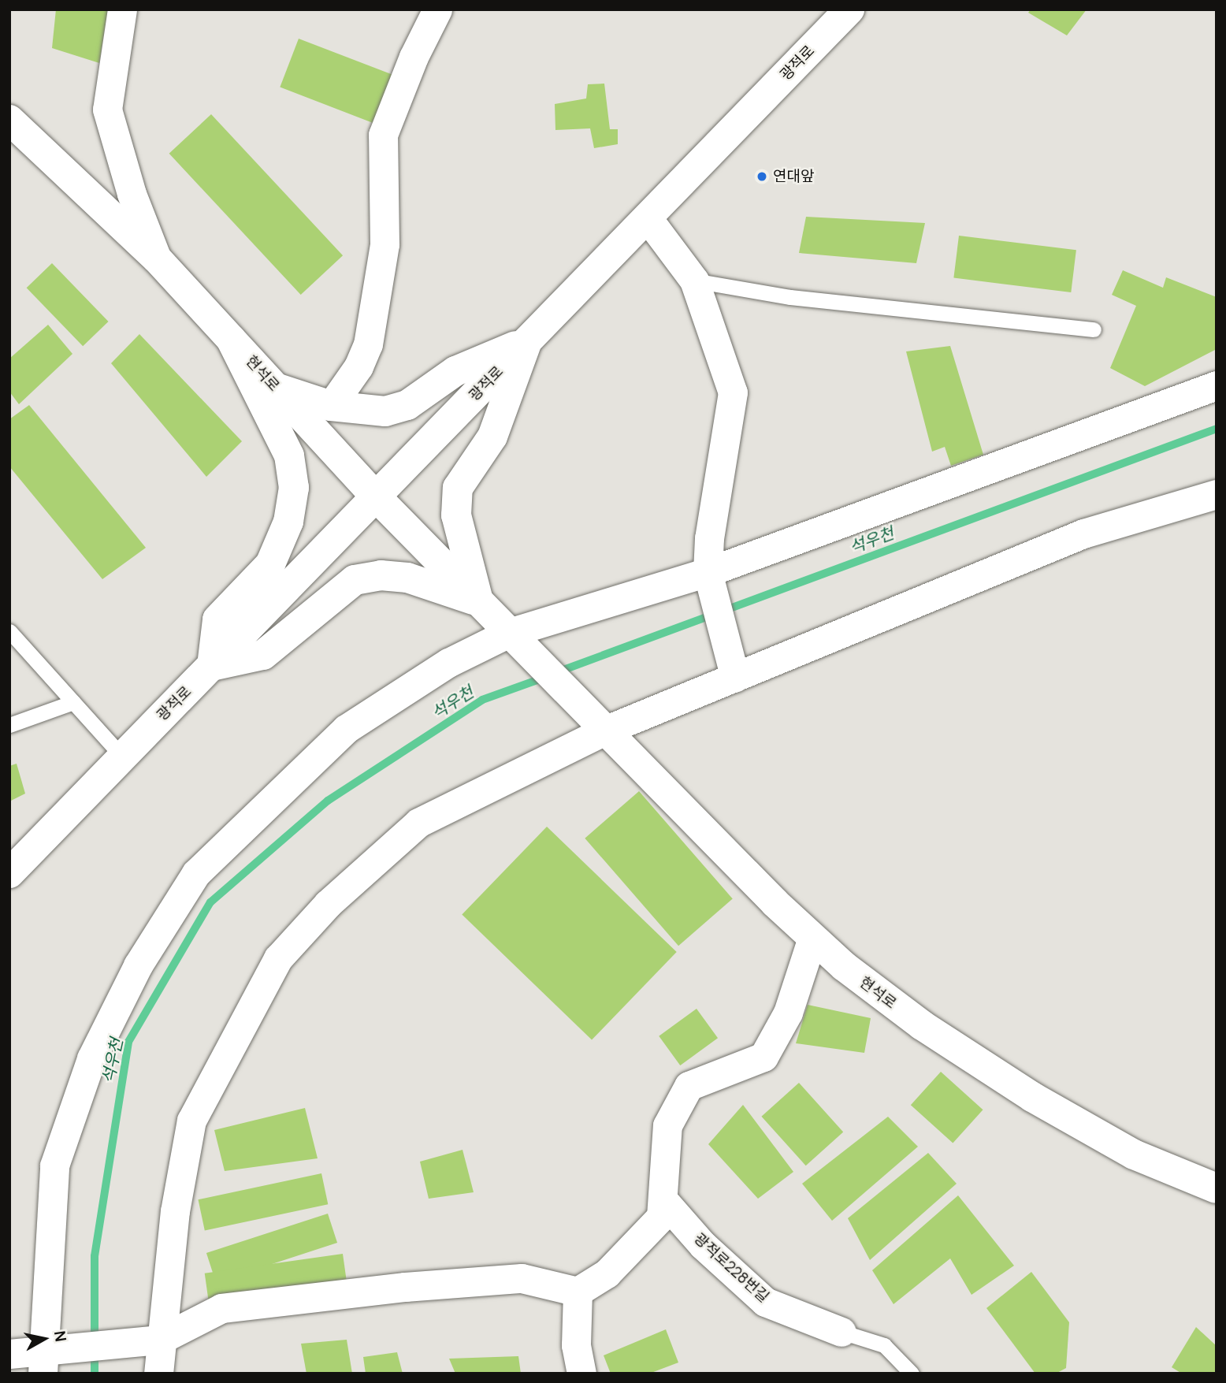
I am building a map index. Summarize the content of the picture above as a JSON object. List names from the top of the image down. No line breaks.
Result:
{"streets":{"street":["광적로","현석로","광적로228번길"]},"crossings":[["광적로","현석로"]],"water":["석우천"],"places":["연대앞"],"north":"right"}
